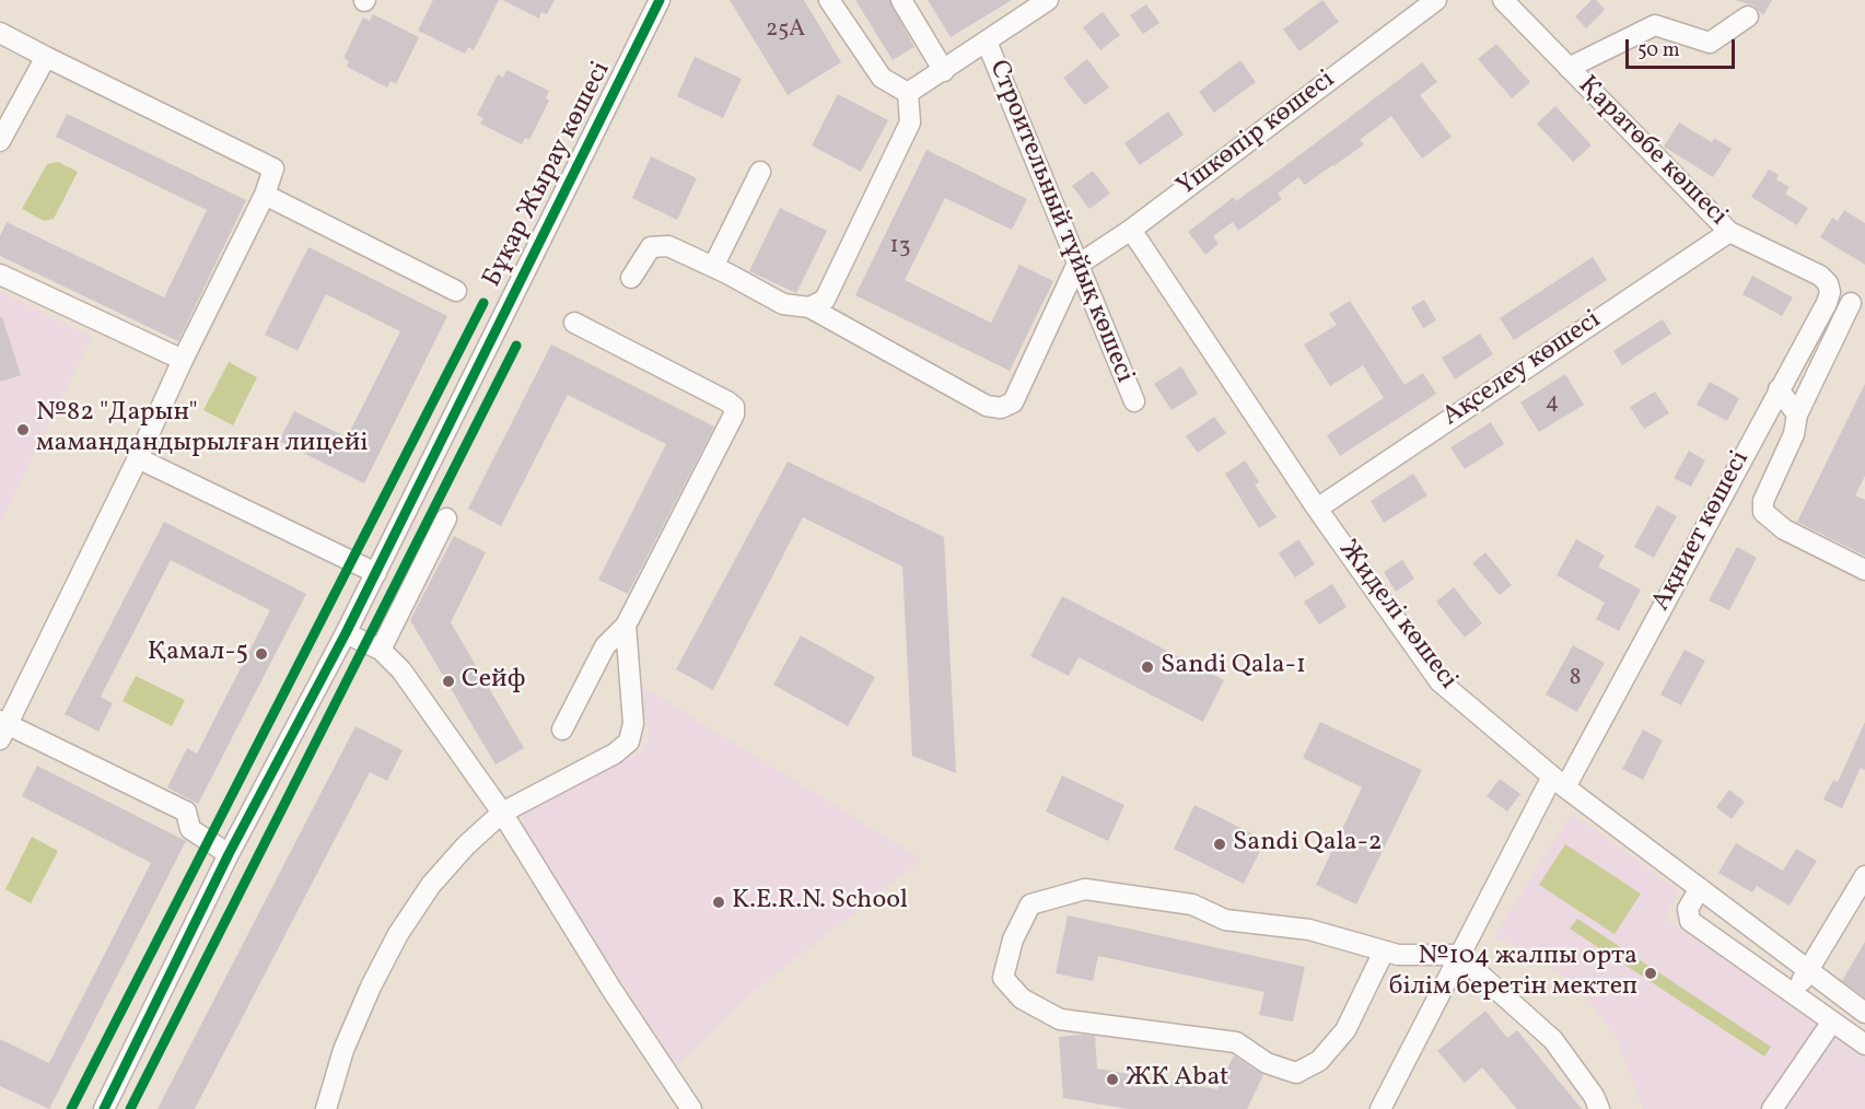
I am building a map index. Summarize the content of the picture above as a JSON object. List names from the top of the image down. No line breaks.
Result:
{"streets":{"street":["Үшкөпір көшесі","Қаратөбе көшесі","Бұқар Жырау көшесі","Строительный тұйық көшесі","Ақселеу көшесі","Ақниет көшесі","Жиделі көшесі"]},"crossings":[["Үшкөпір көшесі","Строительный тұйық көшесі"],["Үшкөпір көшесі","Жиделі көшесі"],["Қаратөбе көшесі","Ақселеу көшесі"],["Қаратөбе көшесі","Ақниет көшесі"],["Ақселеу көшесі","Жиделі көшесі"],["Ақниет көшесі","Жиделі көшесі"]],"places":["№82 \"Дарын\" мамандандырылған лицейі","Қамал-5","Sandi Qala-1","Сейф","Sandi Qala-2","K.E.R.N. School","№104 жалпы орта білім беретін мектеп","ЖК Abat"],"house_numbers":["25А","13","4","8"],"scale_bar":"50 m"}
